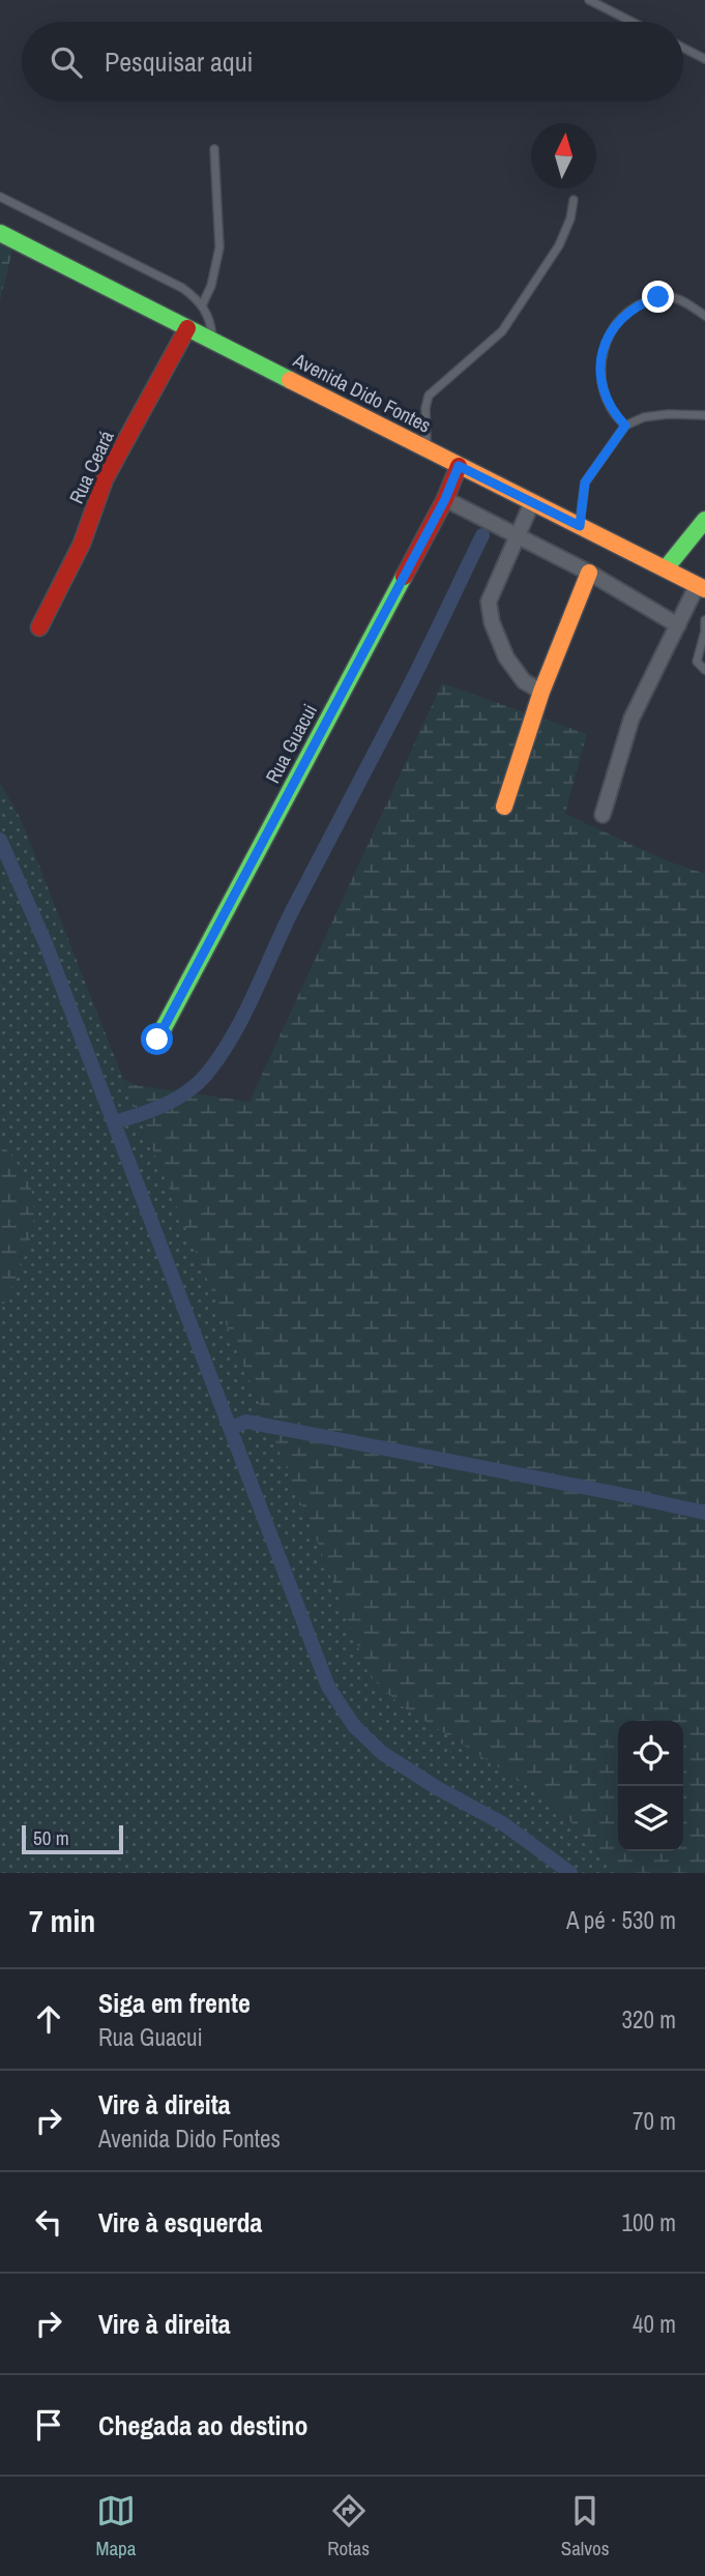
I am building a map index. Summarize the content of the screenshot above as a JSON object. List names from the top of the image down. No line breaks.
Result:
{"streets":{"street":["Avenida Dido Fontes","Rua Ceará","Rua Guacui"]},"crossings":[["Avenida Dido Fontes","Rua Ceará"],["Avenida Dido Fontes","Rua Guacui"]],"scale_bar":"50 m","north":"top","page":{"search":"Pesquisar aqui","scale":"50 m","heading":["7 min","A pé · 530 m"],"list":[["Siga em frente","Rua Guacui","320 m"],["Vire à direita","Avenida Dido Fontes","70 m"],["Vire à esquerda","100 m"],["Vire à direita","40 m"],"Chegada ao destino"],"nav":["Mapa","Rotas","Salvos"]}}
